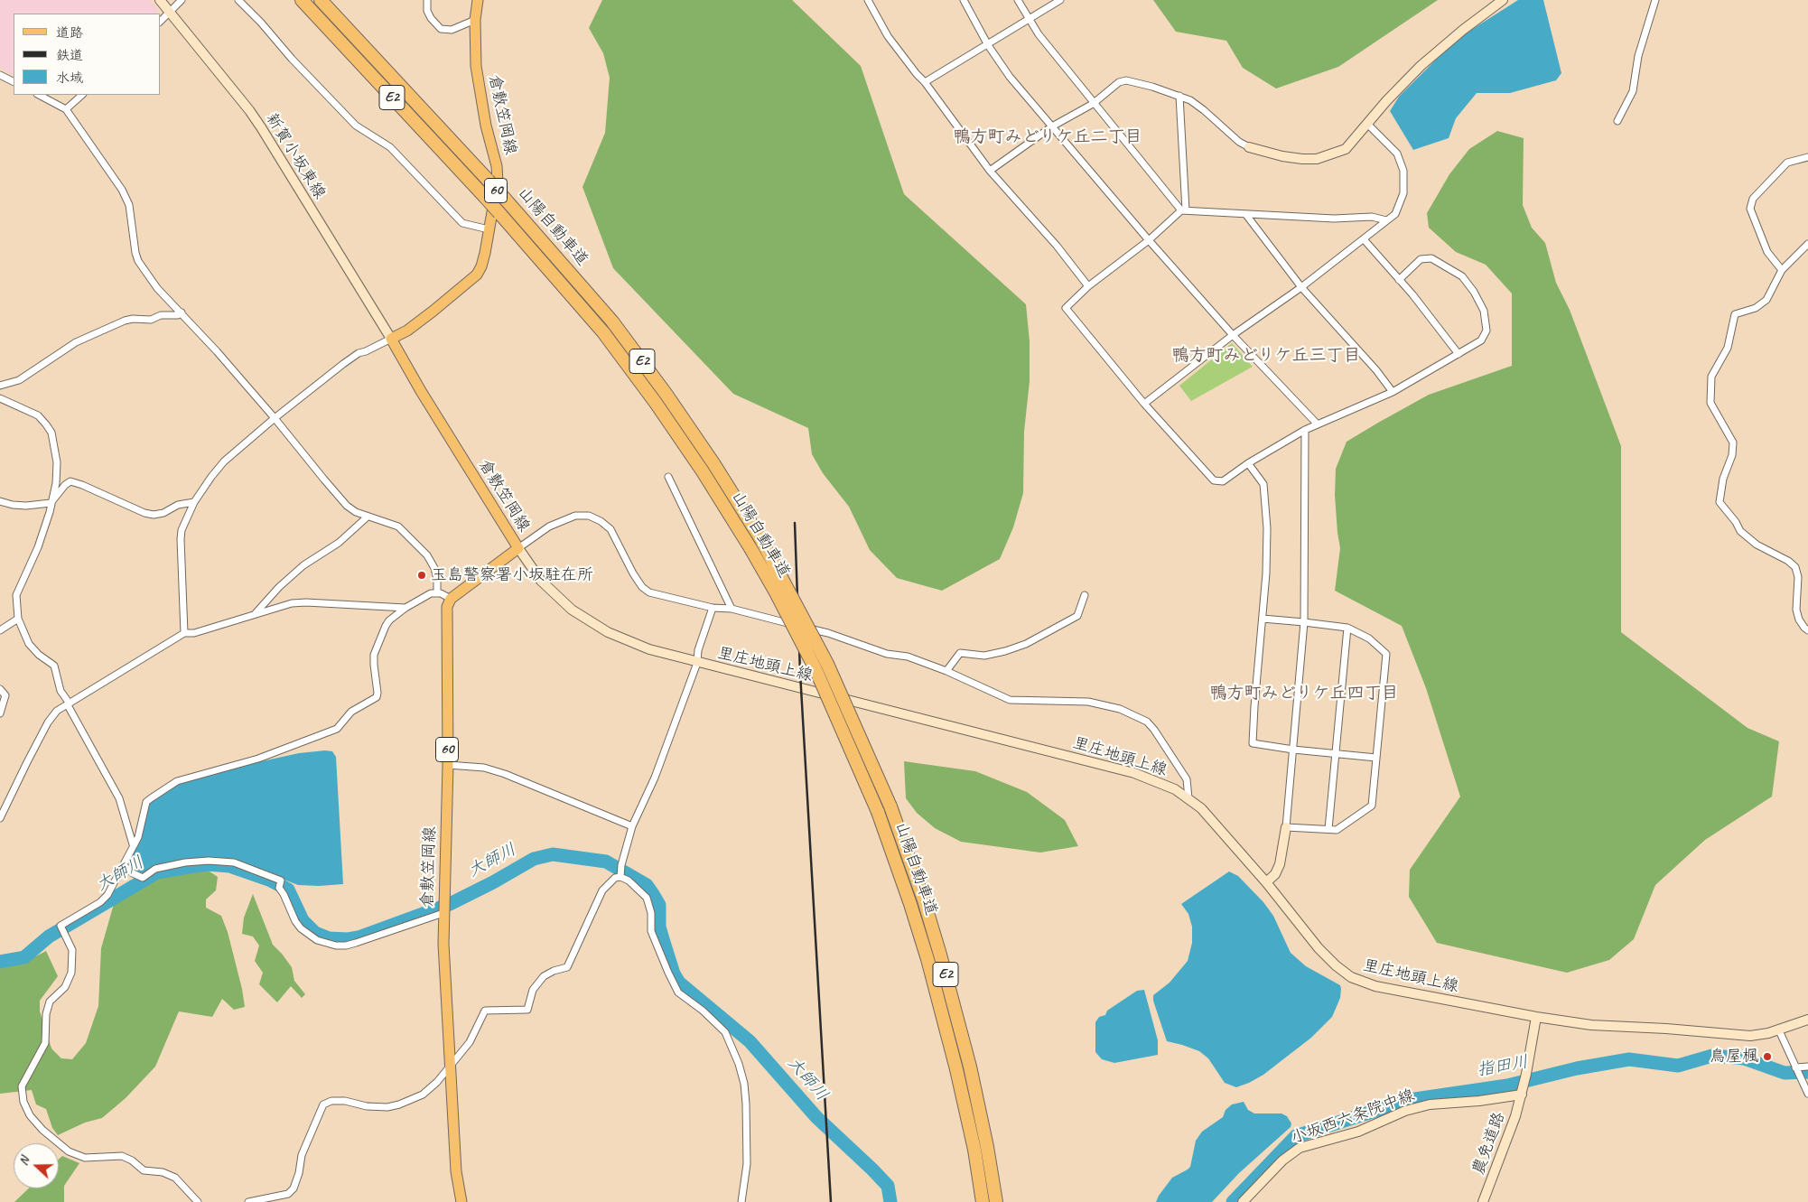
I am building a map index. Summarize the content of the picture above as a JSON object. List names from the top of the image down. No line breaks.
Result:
{"streets":{"highway":["E2","山陽自動車道"],"main road":["倉敷笠岡線","新賀小坂東線","60","里庄地頭上線","小坂西六条院中線","農免道路"]},"crossings":[["倉敷笠岡線","新賀小坂東線"],["倉敷笠岡線","里庄地頭上線"],["小坂西六条院中線","農免道路"]],"districts":["鴨方町みどりケ丘二丁目","鴨方町みどりケ丘三丁目","鴨方町みどりケ丘四丁目"],"water":["大師川","指田川"],"places":["玉島警察署小坂駐在所","鳥屋楓"],"legend":["道路","鉄道","水域"],"north":"left"}
